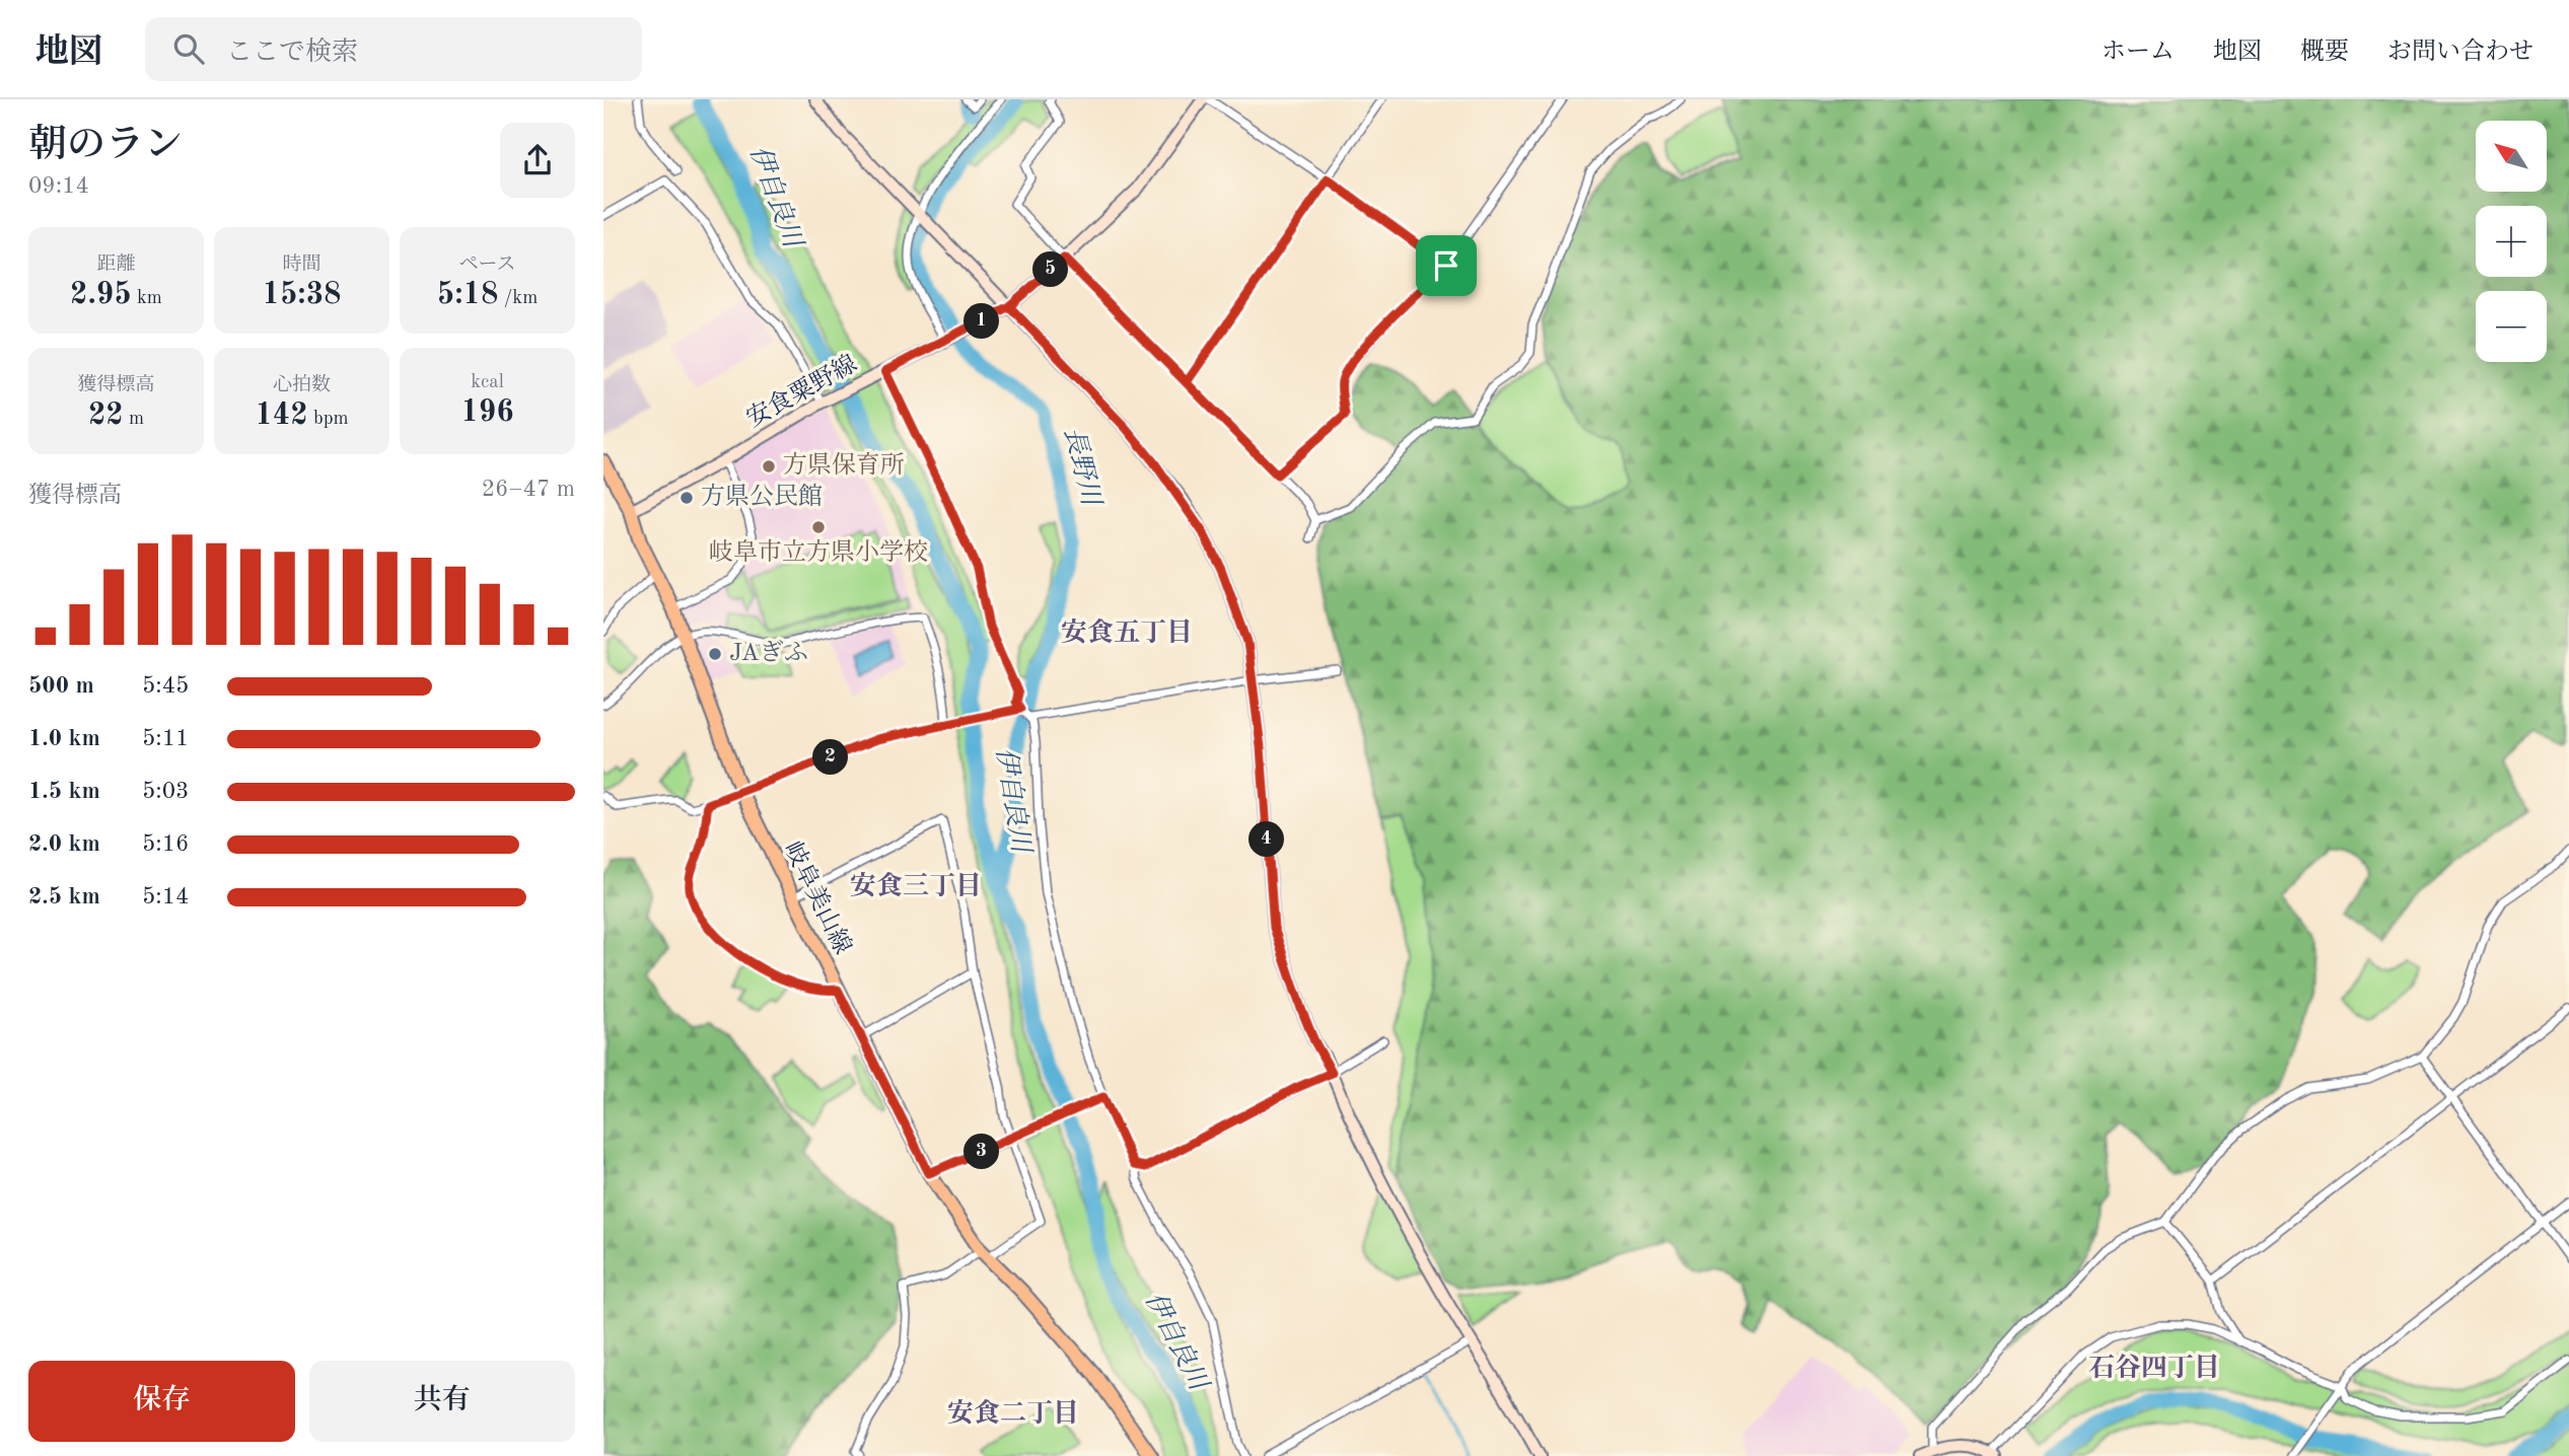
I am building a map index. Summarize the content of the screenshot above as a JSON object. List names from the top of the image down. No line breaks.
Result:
{"streets":{"main road":["岐阜美山線"],"street":["安食粟野線"]},"crossings":[["安食粟野線","岐阜美山線"]],"districts":["安食五丁目","安食三丁目","石谷四丁目","安食二丁目"],"water":["伊自良川","長野川"],"places":["方県保育所","方県公民館","岐阜市立方県小学校","JAぎふ"],"north":"top left","page":{"header":"地図","search":"ここで検索","nav":["ホーム","地図","概要","お問い合わせ"],"heading":["朝のラン","09:14"],"map_buttons":["+","−"],"stats":[["距離","2.95 km"],["時間","15:38"],["ペース","5:18 /km"],["獲得標高","22 m"],["心拍数","142 bpm"],["kcal","196"]],"pins":["5","1","2","4","3"],"chart":["獲得標高","26–47 m"],"list":[{"name":"500 m","note":"5:45"},{"name":"1.0 km","note":"5:11"},{"name":"1.5 km","note":"5:03"},{"name":"2.0 km","note":"5:16"},{"name":"2.5 km","note":"5:14"}],"buttons":["保存","共有"]}}
